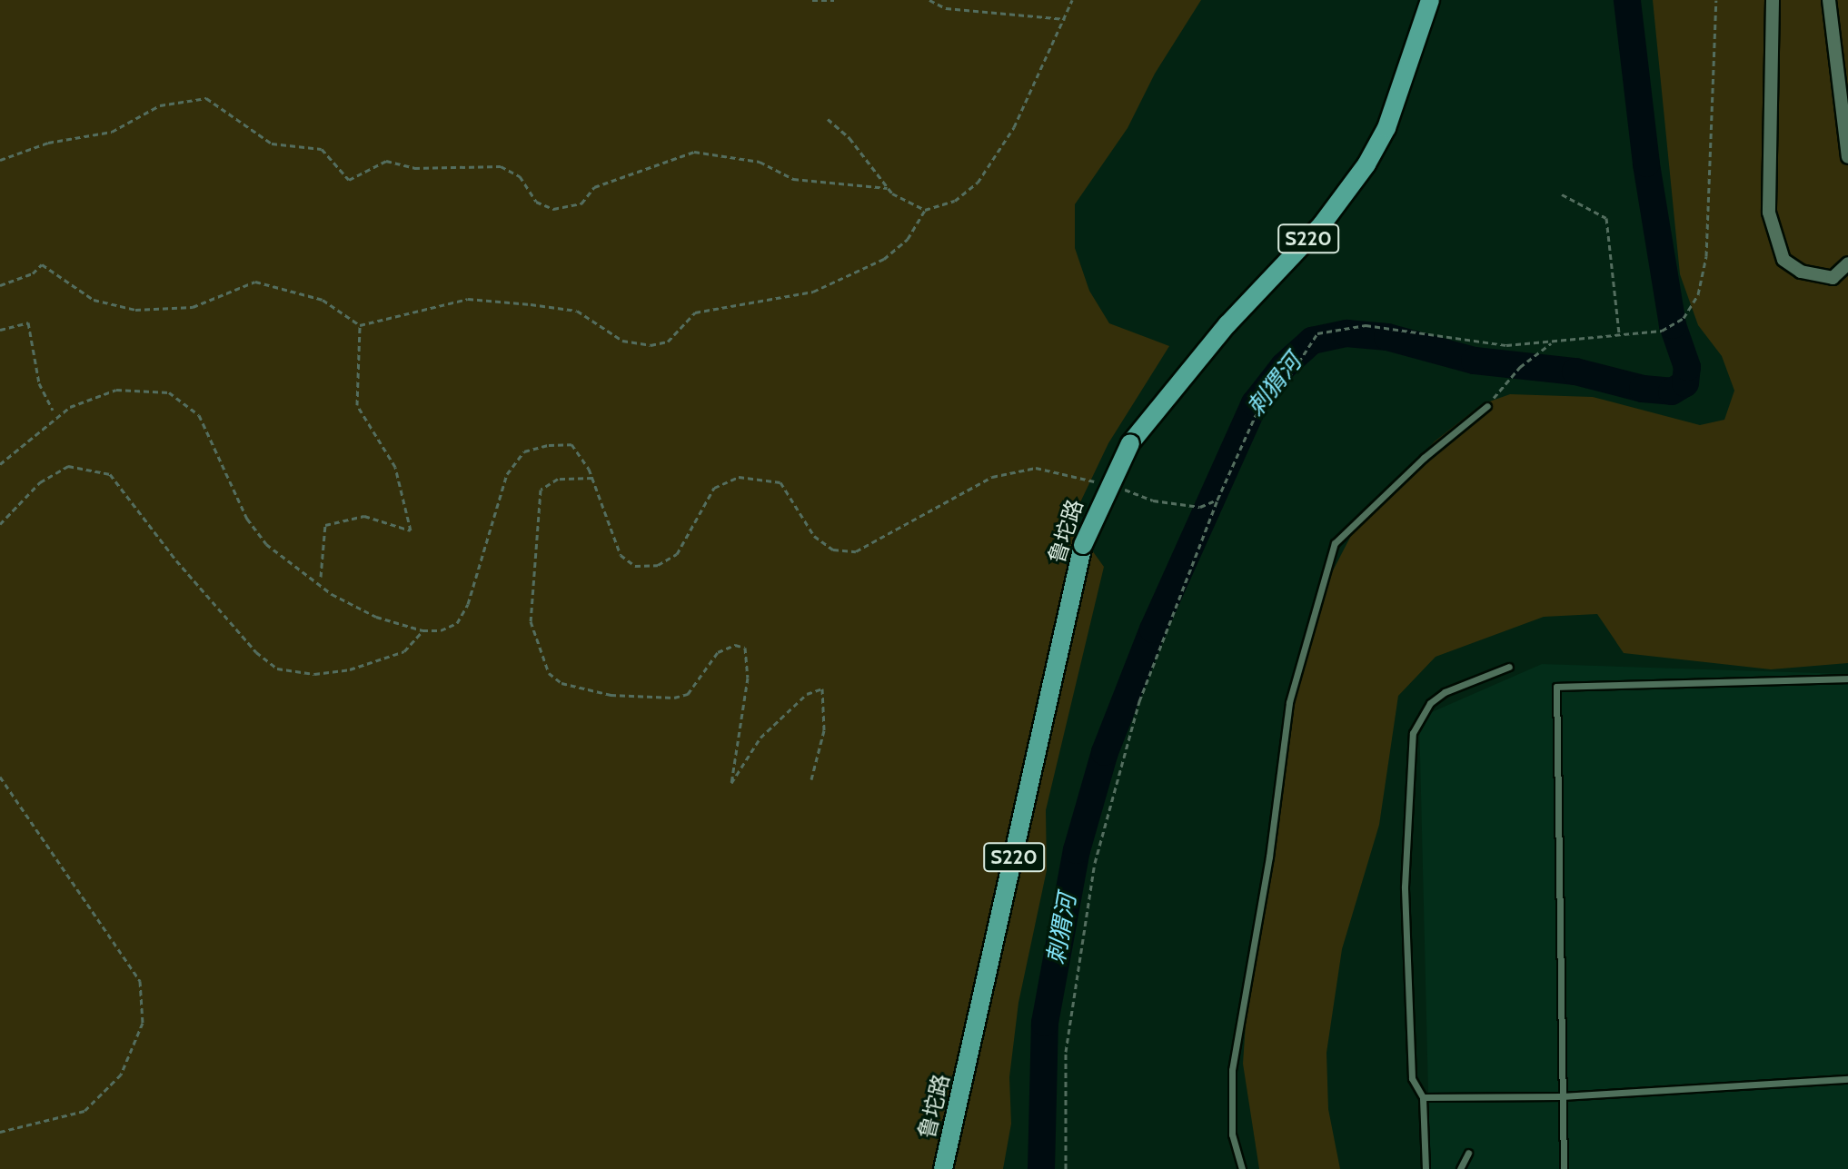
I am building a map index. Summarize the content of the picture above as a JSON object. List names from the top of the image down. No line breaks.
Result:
{"streets":{"main road":["S220","鲁坨路"]},"water":["刺猬河"]}
